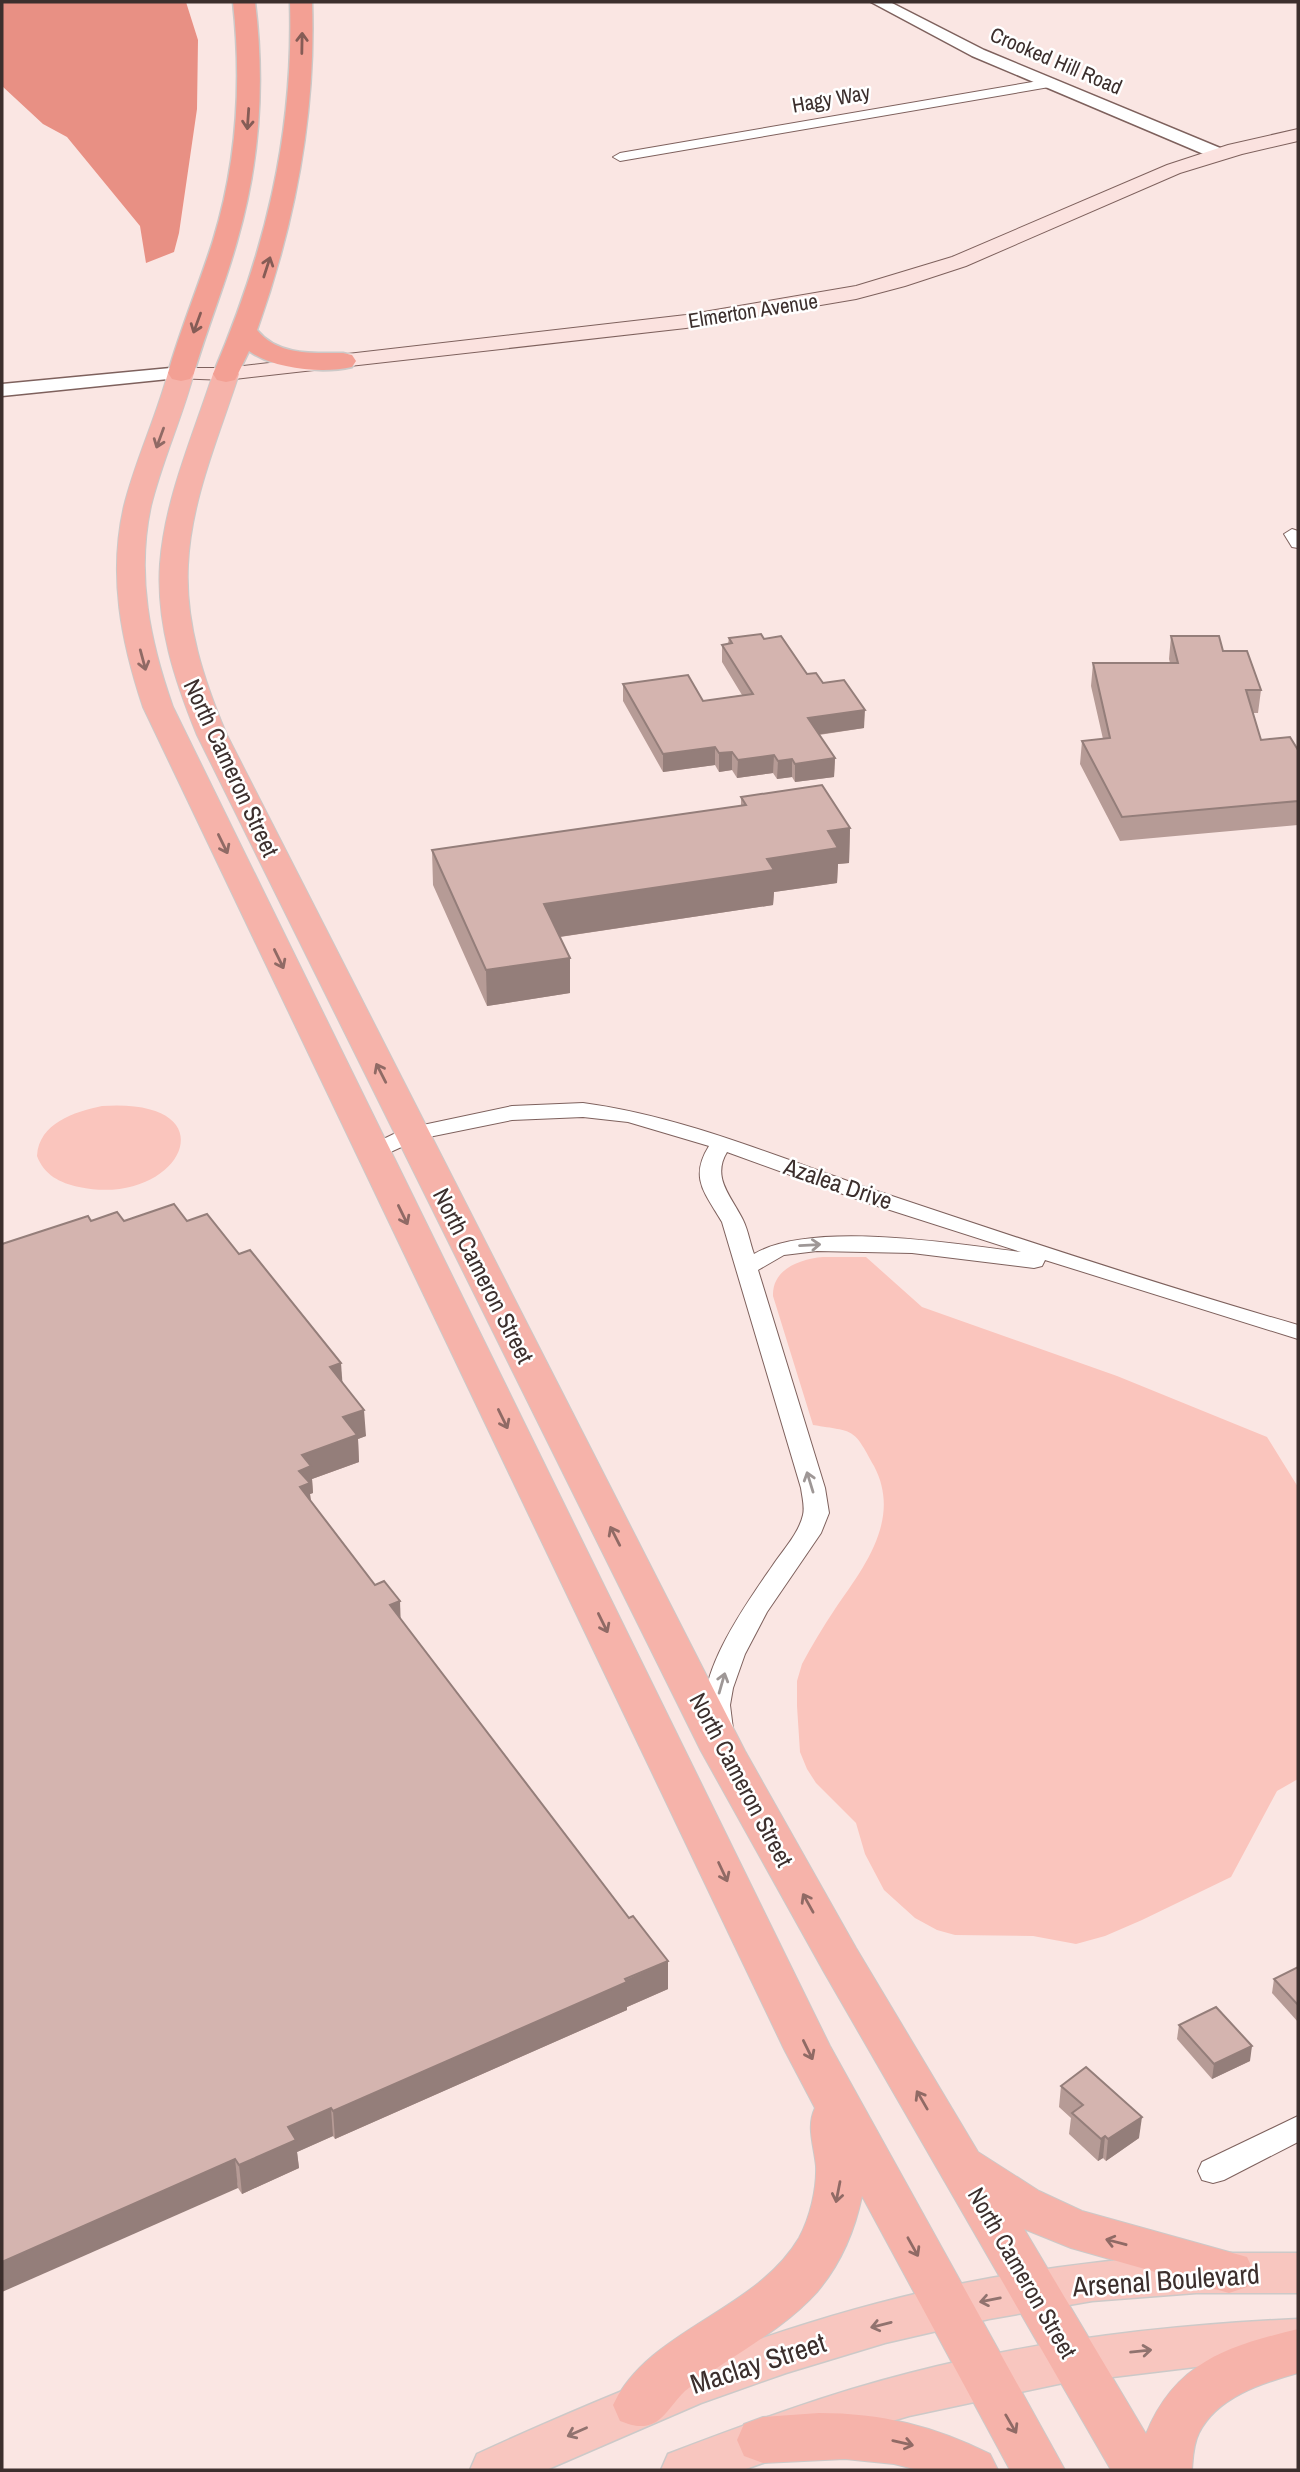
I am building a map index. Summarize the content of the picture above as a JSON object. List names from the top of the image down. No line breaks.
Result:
{"streets":{"highway":["North Cameron Street"],"main road":["Elmerton Avenue","Arsenal Boulevard","Maclay Street"],"street":["Crooked Hill Road","Hagy Way","Azalea Drive"]},"crossings":[["Crooked Hill Road","Hagy Way"],["Crooked Hill Road","Elmerton Avenue"],["Elmerton Avenue","North Cameron Street"],["North Cameron Street","Azalea Drive"],["North Cameron Street","Arsenal Boulevard"],["North Cameron Street","Maclay Street"],["Arsenal Boulevard","Maclay Street"]]}
